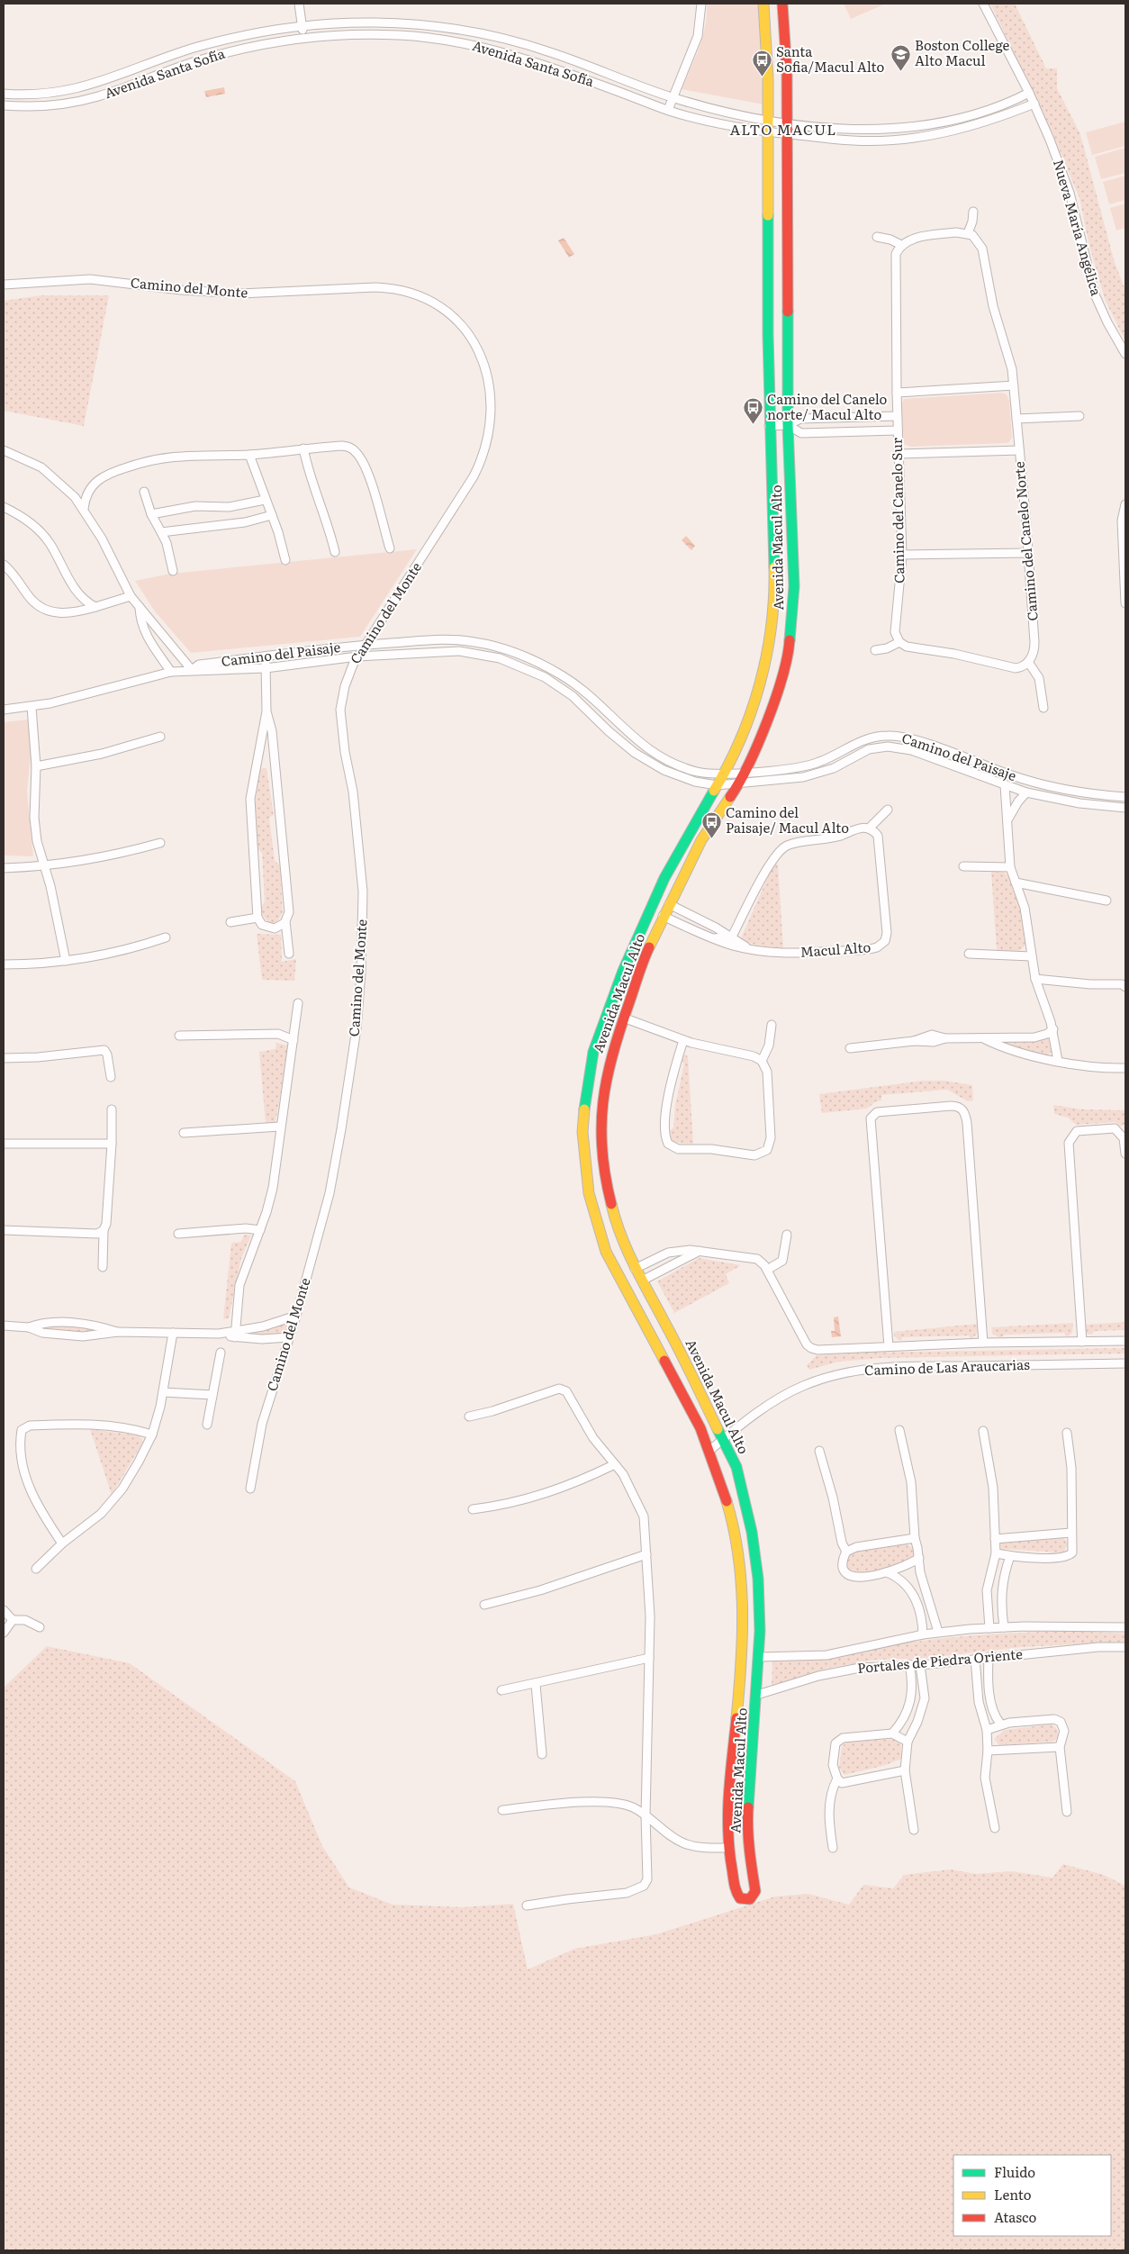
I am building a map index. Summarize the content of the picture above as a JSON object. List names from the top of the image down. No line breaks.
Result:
{"streets":{"street":["Avenida Santa Sofía","Nueva María Angélica","Camino del Monte","Camino del Canelo Sur","Camino del Canelo Norte","Avenida Macul Alto","Camino del Paisaje","Macul Alto","Camino de Las Araucarias","Portales de Piedra Oriente"]},"crossings":[["Avenida Santa Sofía","Nueva María Angélica"],["Avenida Santa Sofía","Avenida Macul Alto"],["Camino del Monte","Camino del Paisaje"],["Avenida Macul Alto","Camino del Paisaje"],["Avenida Macul Alto","Macul Alto"],["Avenida Macul Alto","Camino de Las Araucarias"],["Avenida Macul Alto","Portales de Piedra Oriente"]],"districts":["ALTO MACUL"],"places":{"school or university":["Boston College Alto Macul"],"bus stop":["Santa Sofia/Macul Alto","Camino del Canelo norte/ Macul Alto","Camino del Paisaje/ Macul Alto"]},"legend":["Fluido","Lento","Atasco"]}
